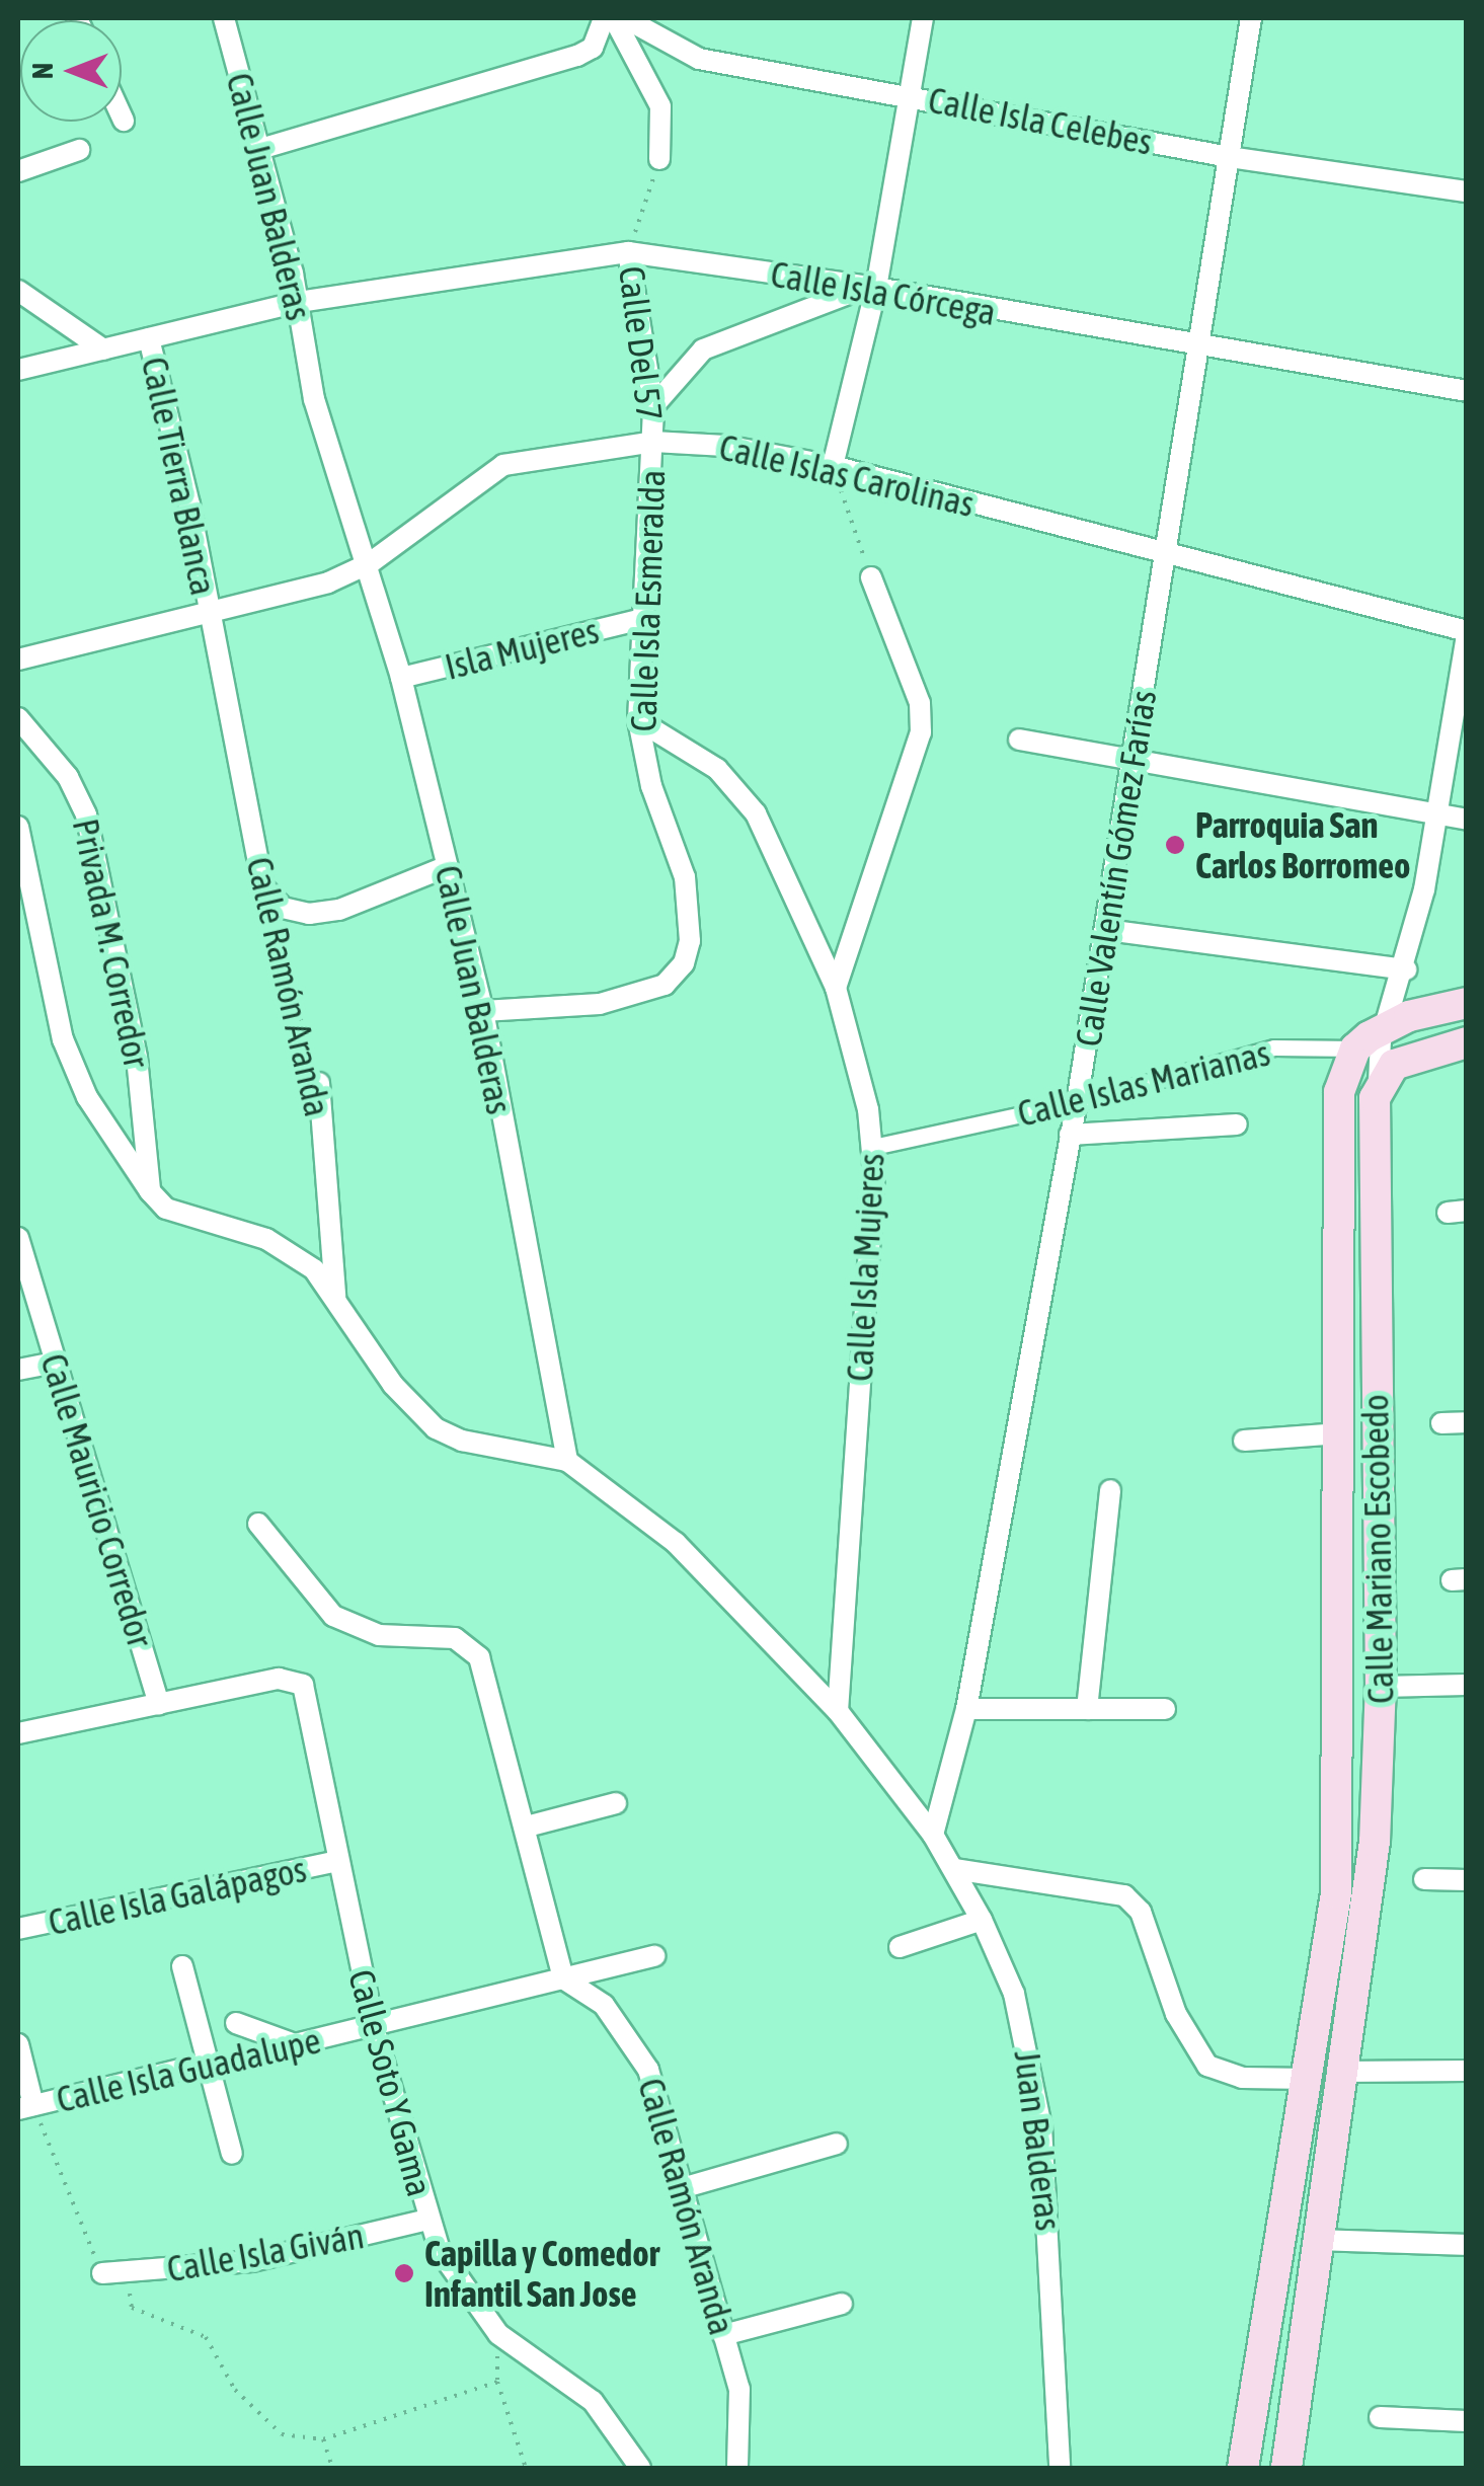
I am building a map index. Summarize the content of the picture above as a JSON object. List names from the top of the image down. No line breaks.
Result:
{"streets":{"main road":["Calle Mariano Escobedo"],"street":["Calle Isla Celebes","Calle Juan Balderas","Calle Isla Córcega","Calle Del 57","Calle Islas Carolinas","Calle Tierra Blanca","Calle Isla Esmeralda","Isla Mujeres","Calle Valentín Gómez Farías","Privada M. Corredor","Calle Ramón Aranda","Calle Islas Marianas","Calle Isla Mujeres","Calle Mauricio Corredor","Calle Isla Galápagos","Calle Isla Guadalupe","Calle Soto Y Gama","Juan Balderas","Calle Isla Giván"]},"crossings":[["Calle Isla Celebes","Calle Valentín Gómez Farías"],["Calle Juan Balderas","Calle Isla Córcega"],["Calle Juan Balderas","Calle Islas Carolinas"],["Calle Juan Balderas","Calle Isla Esmeralda"],["Calle Juan Balderas","Isla Mujeres"],["Calle Isla Córcega","Calle Del 57"],["Calle Isla Córcega","Calle Tierra Blanca"],["Calle Isla Córcega","Calle Valentín Gómez Farías"],["Calle Del 57","Calle Islas Carolinas"],["Calle Del 57","Calle Isla Esmeralda"],["Calle Islas Carolinas","Calle Tierra Blanca"],["Calle Islas Carolinas","Calle Isla Esmeralda"],["Calle Islas Carolinas","Calle Valentín Gómez Farías"],["Calle Islas Carolinas","Calle Ramón Aranda"],["Calle Islas Carolinas","Calle Mariano Escobedo"],["Calle Tierra Blanca","Calle Ramón Aranda"],["Calle Isla Esmeralda","Isla Mujeres"],["Calle Isla Esmeralda","Calle Isla Mujeres"],["Calle Valentín Gómez Farías","Calle Islas Marianas"],["Calle Valentín Gómez Farías","Juan Balderas"],["Calle Ramón Aranda","Calle Isla Guadalupe"],["Calle Islas Marianas","Calle Isla Mujeres"],["Calle Islas Marianas","Calle Mariano Escobedo"],["Calle Mauricio Corredor","Calle Soto Y Gama"],["Calle Isla Galápagos","Calle Soto Y Gama"],["Calle Isla Guadalupe","Calle Soto Y Gama"],["Calle Soto Y Gama","Calle Isla Giván"]],"places":["Parroquia San Carlos Borromeo","Capilla y Comedor Infantil San Jose"],"north":"left"}
